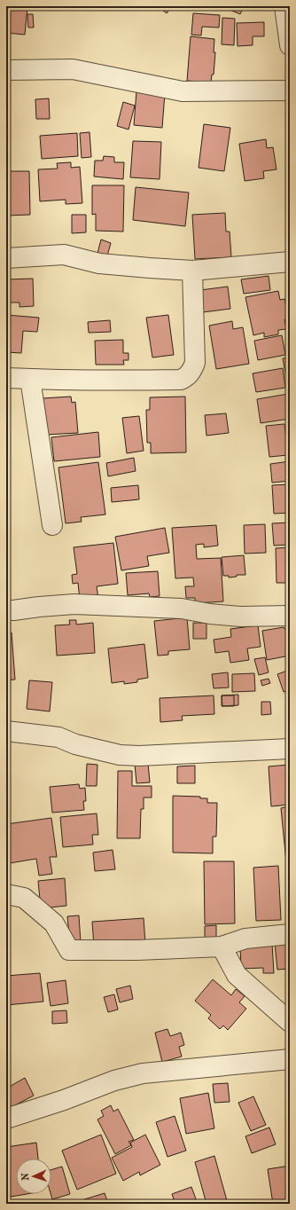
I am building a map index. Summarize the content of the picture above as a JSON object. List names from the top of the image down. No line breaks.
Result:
{"north":"left"}
